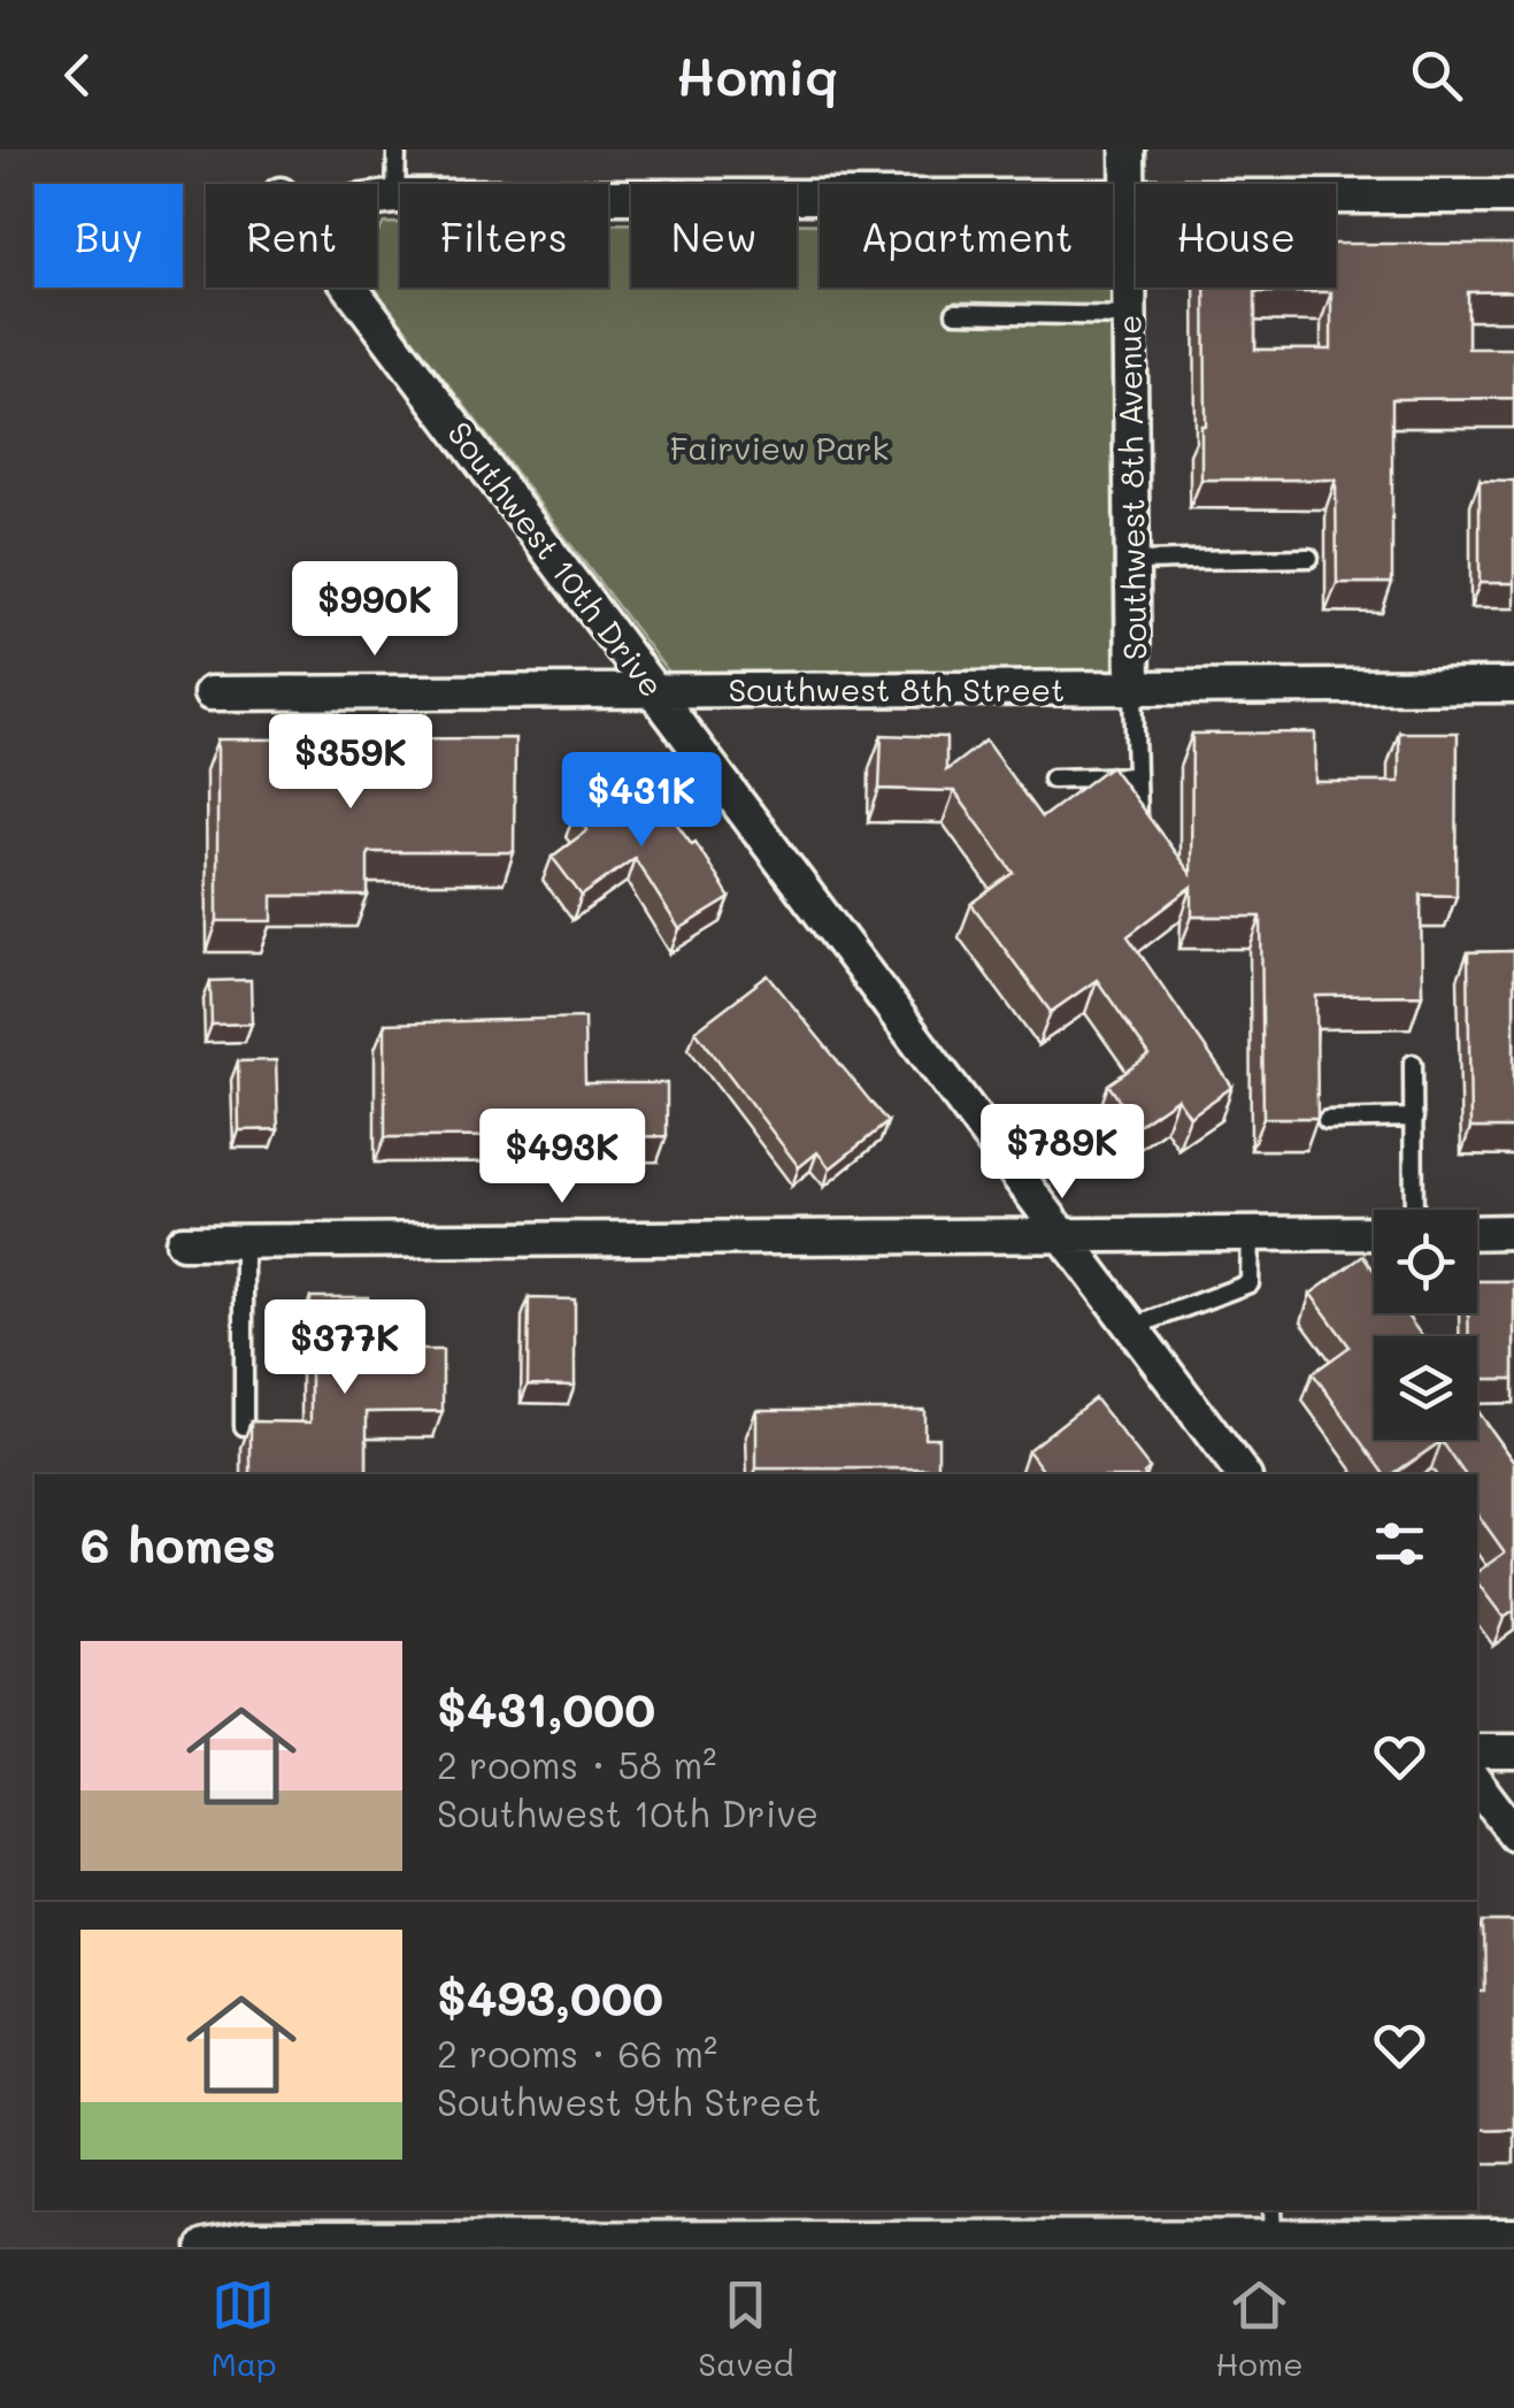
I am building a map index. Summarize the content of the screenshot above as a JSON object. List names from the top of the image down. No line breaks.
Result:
{"streets":{"street":["Southwest 8th Avenue","Southwest 10th Drive","Southwest 8th Street"]},"crossings":[["Southwest 8th Avenue","Southwest 8th Street"],["Southwest 10th Drive","Southwest 8th Street"]],"parks":["Fairview Park"],"page":{"header":"Homiq","chip":["Buy","Rent","Filters","New","Apartment","House"],"price":["$990K","$359K","$431K","$789K","$493K","$377K"],"heading":"6 homes","list":[{"name":"$431,000","note":"2 rooms · 58 m² · Southwest 10th Drive"},{"name":"$493,000","note":"2 rooms · 66 m² · Southwest 9th Street"}],"tabs":["Map","Saved","Home"]}}
